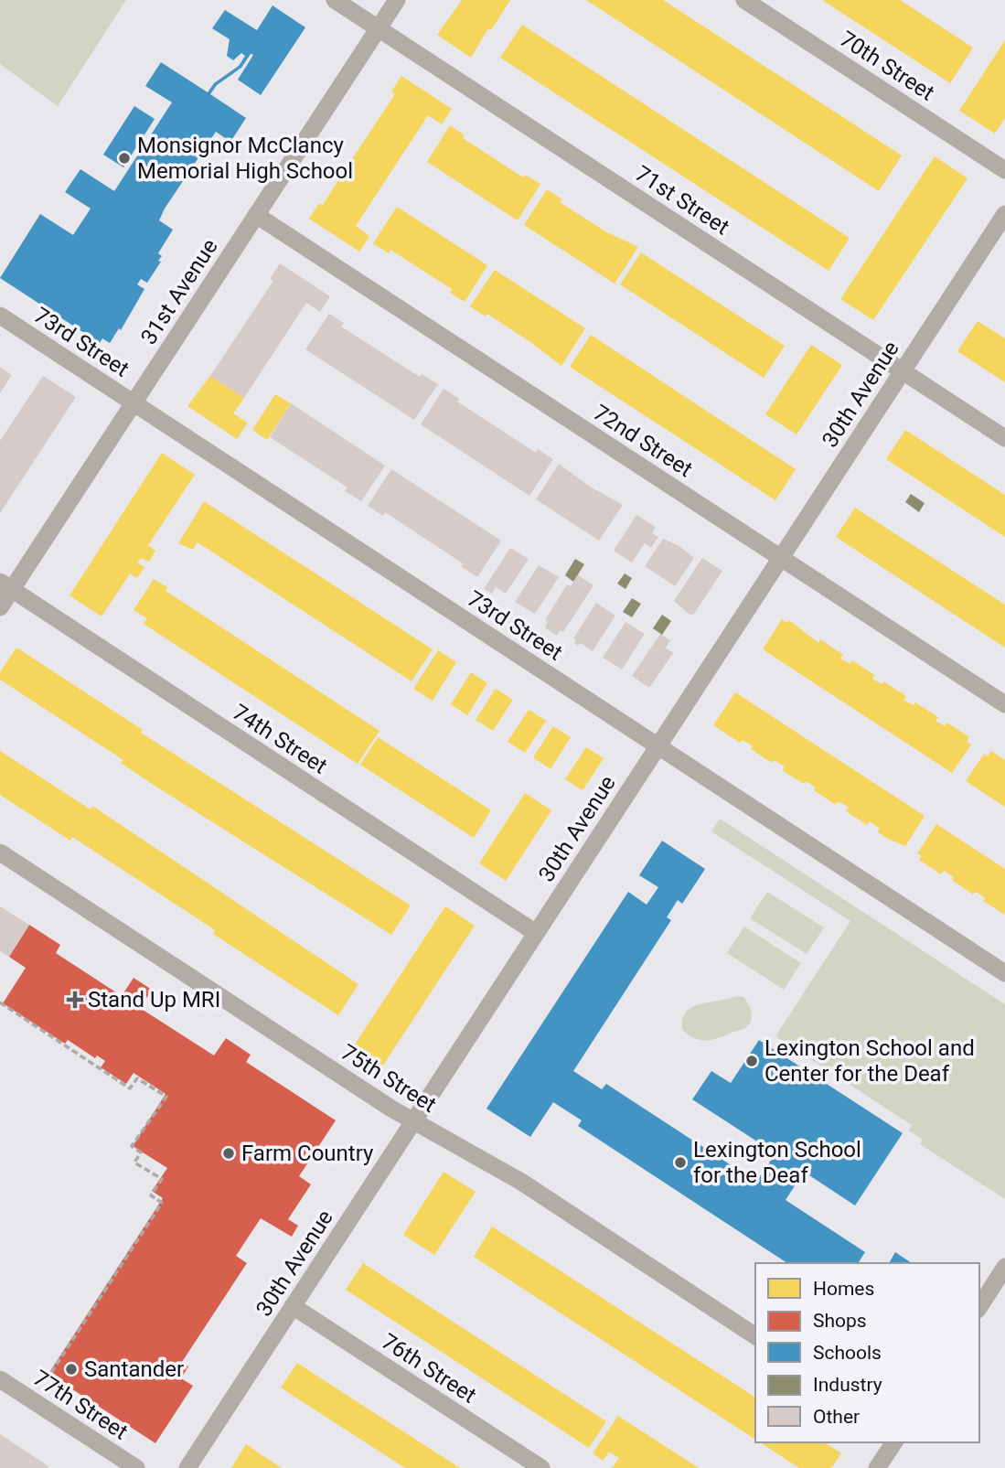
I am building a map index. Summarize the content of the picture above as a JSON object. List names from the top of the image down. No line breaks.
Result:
{"streets":{"street":["70th Street","71st Street","31st Avenue","73rd Street","30th Avenue","72nd Street","74th Street","75th Street","76th Street","77th Street"]},"crossings":[["71st Street","31st Avenue"],["71st Street","30th Avenue"],["31st Avenue","73rd Street"],["31st Avenue","72nd Street"],["31st Avenue","74th Street"],["73rd Street","30th Avenue"],["30th Avenue","72nd Street"],["30th Avenue","74th Street"],["30th Avenue","75th Street"],["30th Avenue","76th Street"]],"places":{"other":["Monsignor McClancy Memorial High School","Lexington School and Center for the Deaf","Farm Country","Lexington School for the Deaf","Santander"],"health":["Stand Up MRI"]},"legend":["Homes","Shops","Schools","Industry","Other"]}
